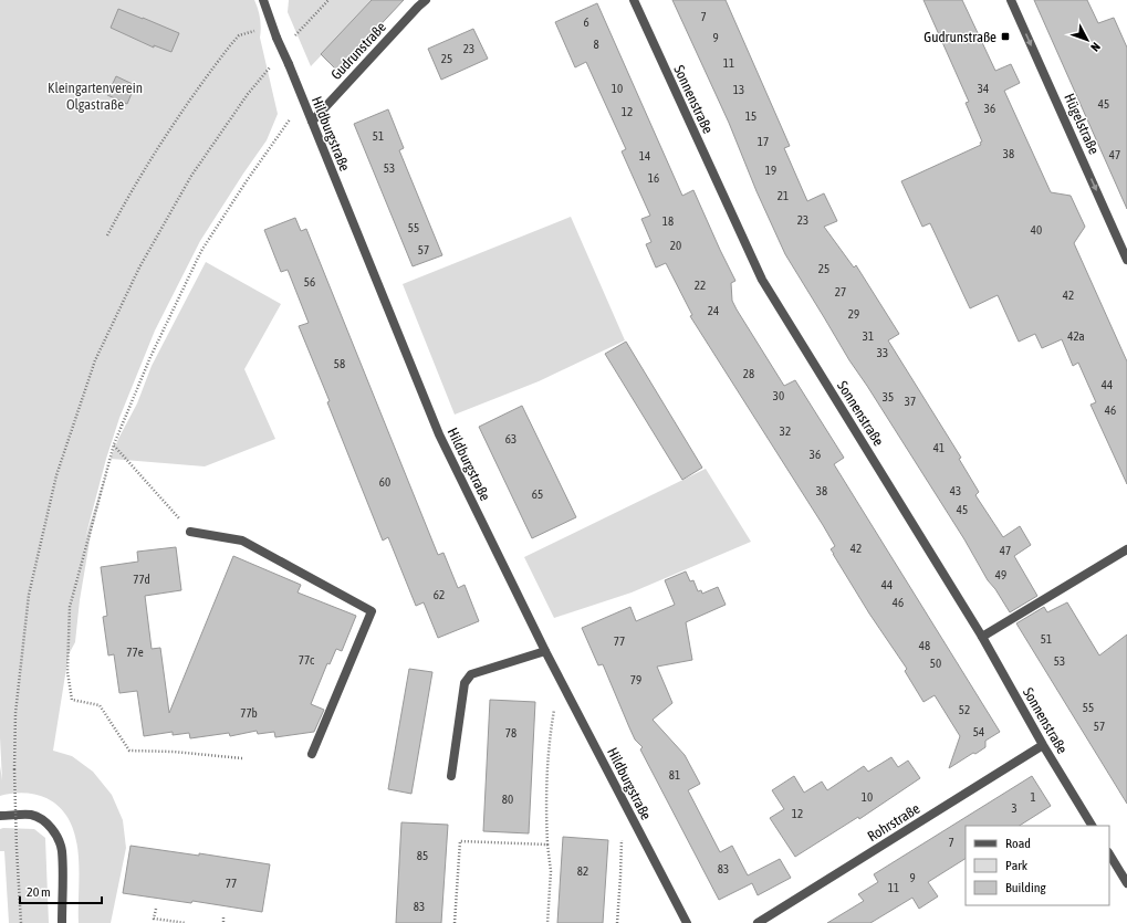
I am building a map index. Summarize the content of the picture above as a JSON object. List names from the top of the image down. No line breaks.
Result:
{"streets":{"street":["Gudrunstraße","Sonnenstraße","Hügelstraße","Hildburgstraße","Rohrstraße"]},"crossings":[["Gudrunstraße","Hildburgstraße"],["Sonnenstraße","Rohrstraße"]],"one_way":["Hügelstraße"],"parks":["Kleingartenverein Olgastraße"],"places":{"transit":["Gudrunstraße"]},"house_numbers":["7","6","9","8","23","25","11","10","34","13","45","36","12","15","51","17","38","47","14","53","19","16","21","23","18","55","40","20","57","25","56","22","27","42","24","29","31","42a","33","58","28","44","30","35","37","46","32","63","41","36","60","38","43","65","45","42","47","49","77d","44","62","46","51","77","48","77e","77c","53","50","79","55","52","77b","57","54","78","81","10","1","80","3","12","7","85","83","82","9","77","11","83"],"legend":["Road","Park","Building"],"scale_bar":"20 m","north":"bottom right"}
